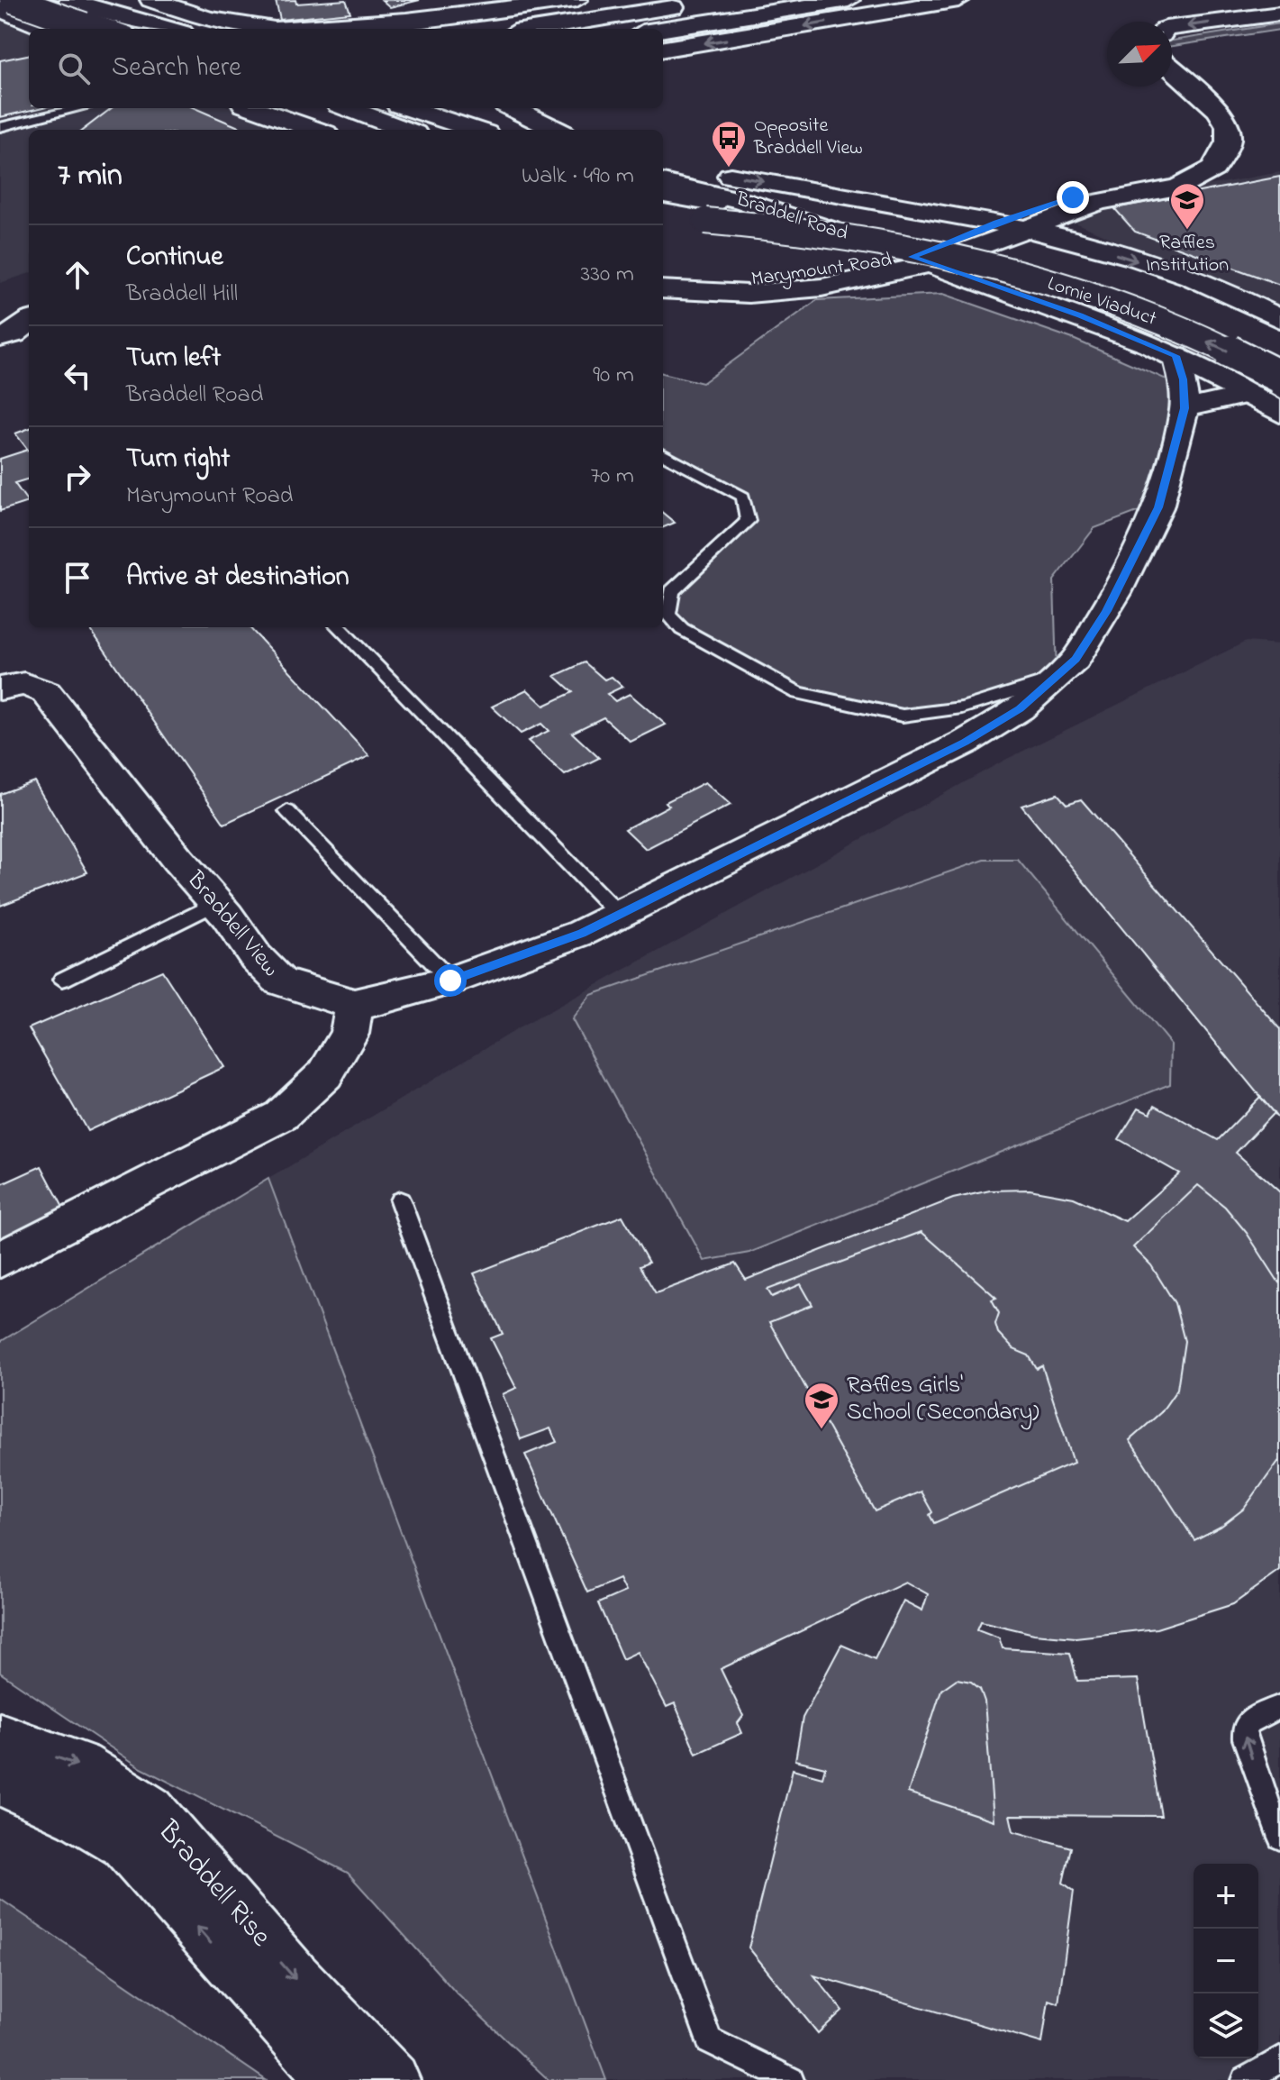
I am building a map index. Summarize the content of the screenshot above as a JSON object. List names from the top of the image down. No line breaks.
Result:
{"streets":{"main road":["Braddell Road","Marymount Road","Lornie Viaduct"],"street":["Braddell View","Braddell Rise"]},"crossings":[["Braddell Road","Marymount Road"],["Braddell Road","Lornie Viaduct"]],"places":{"bus stop":["Opposite Braddell View"],"school or university":["Raffles Institution","Raffles Girls' School (Secondary)"]},"north":"top right","page":{"search":"Search here","heading":["7 min","Walk · 490 m"],"list":[["Continue","Braddell Hill","330 m"],["Turn left","Braddell Road","90 m"],["Turn right","Marymount Road","70 m"],"Arrive at destination"],"map_buttons":["+","−"]}}
